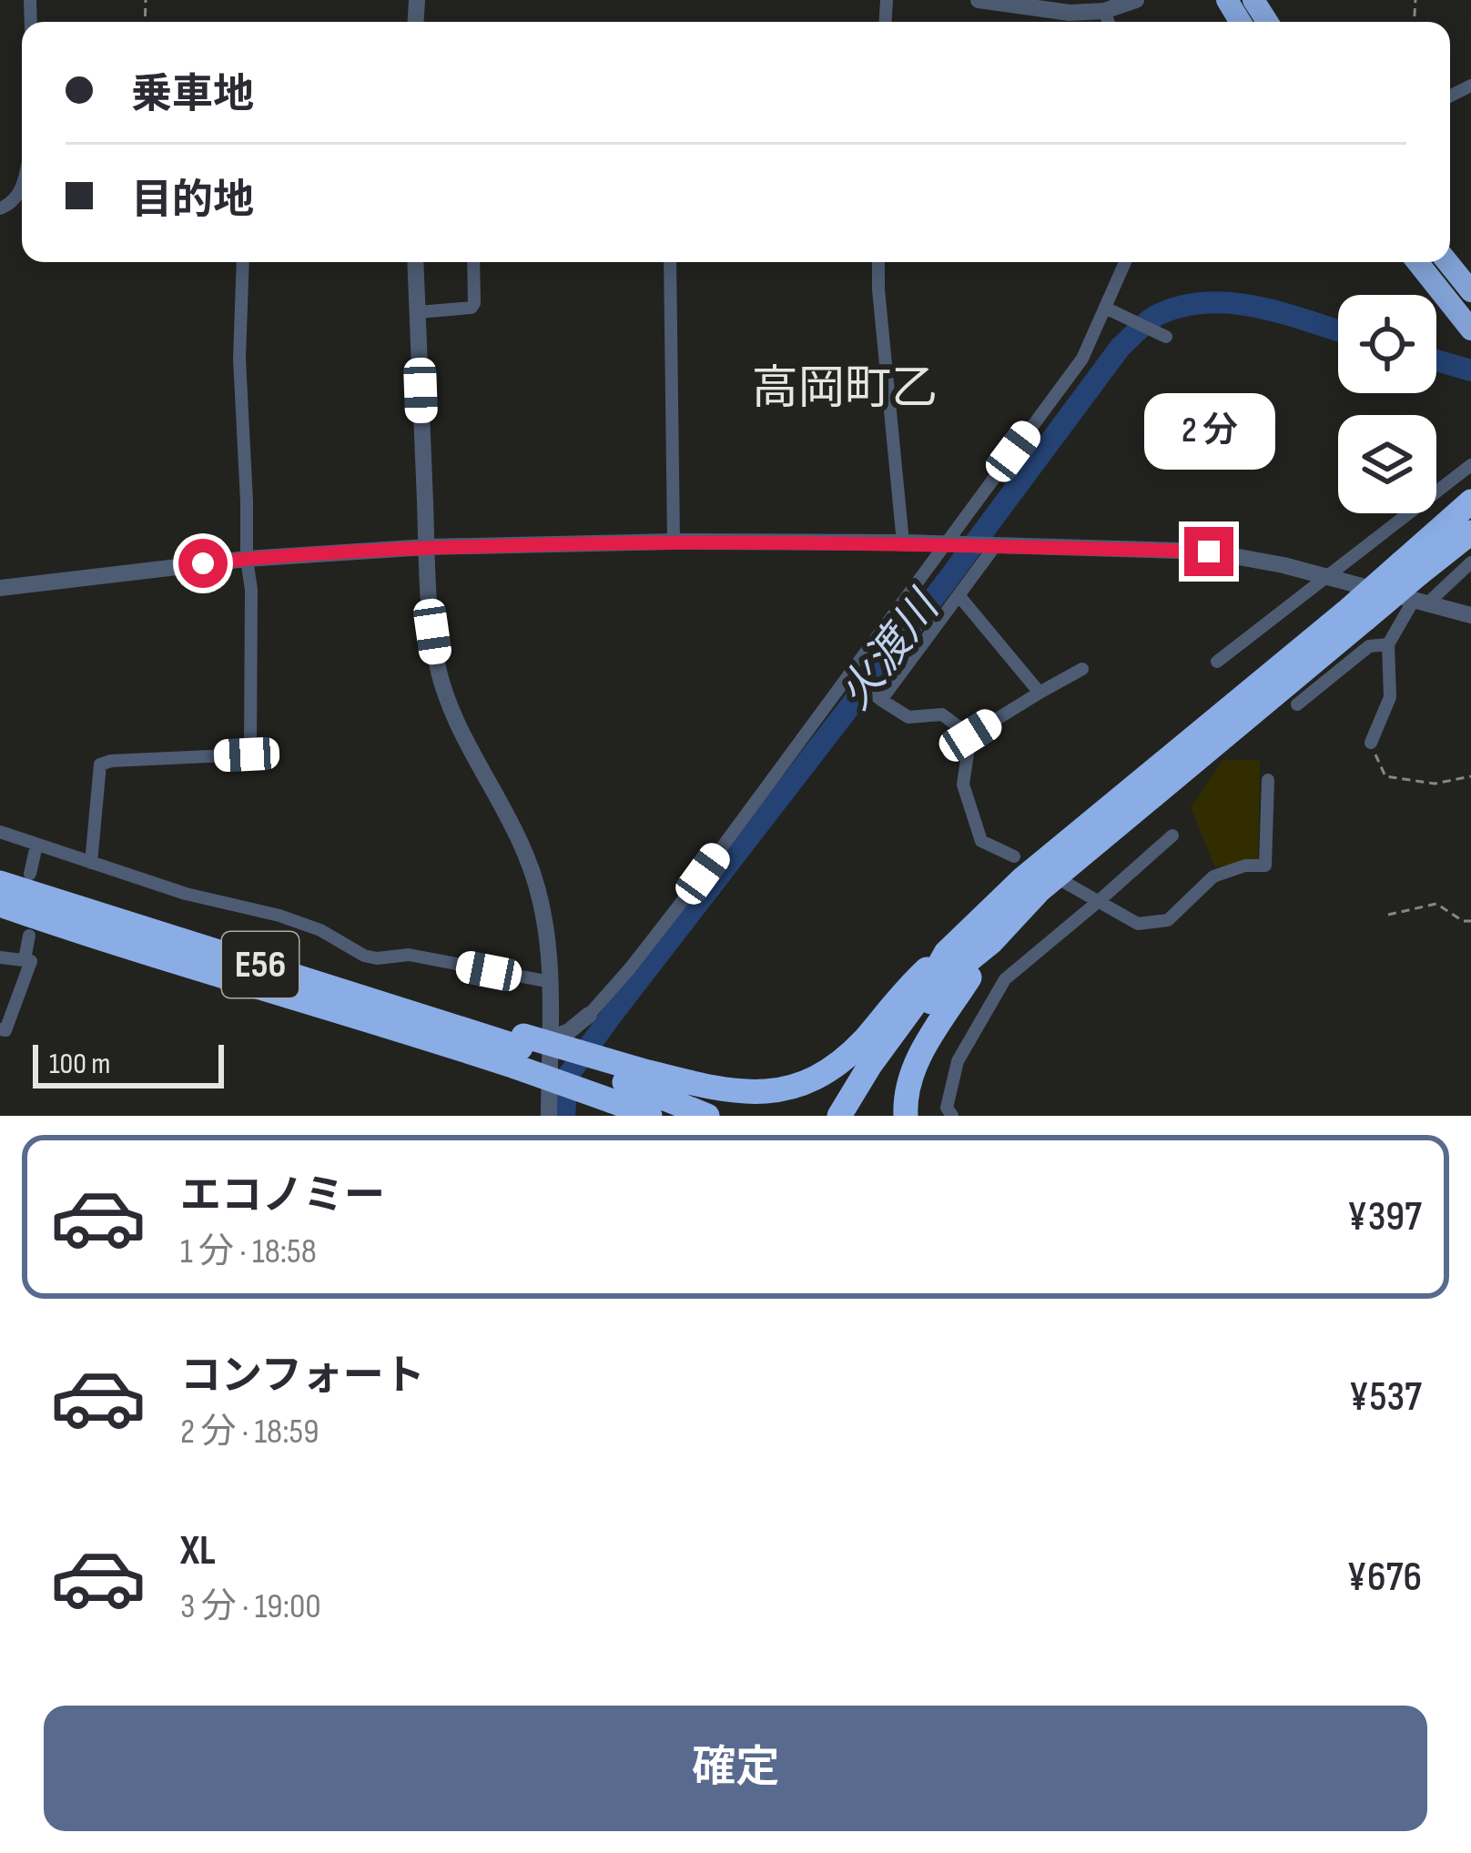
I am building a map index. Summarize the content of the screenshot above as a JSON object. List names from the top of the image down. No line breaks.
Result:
{"streets":{"highway":["E56"]},"districts":["高岡町乙"],"water":["火渡川"],"scale_bar":"100 m","page":{"banner":["乗車地","目的地"],"bubble":"2 分","scale":"100 m","list":[{"name":"エコノミー","note":"1 分 · 18:58","value":"¥397"},{"name":"コンフォート","note":"2 分 · 18:59","value":"¥537"},{"name":"XL","note":"3 分 · 19:00","value":"¥676"}],"buttons":"確定"}}
